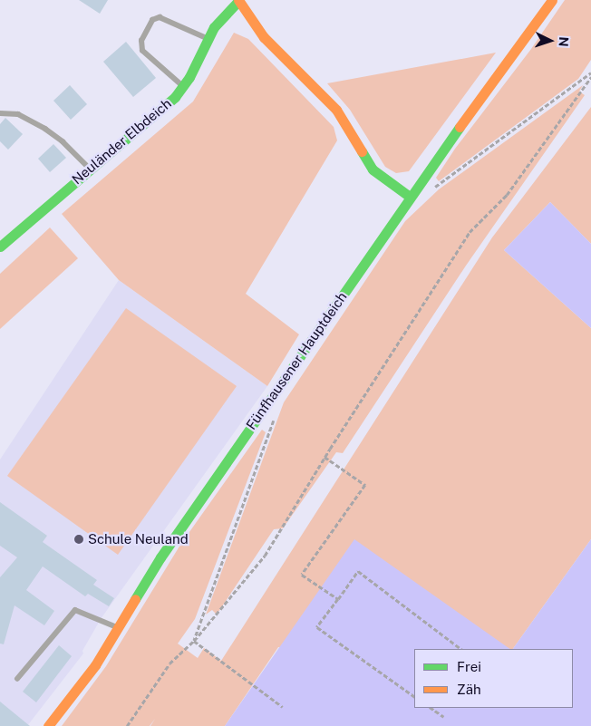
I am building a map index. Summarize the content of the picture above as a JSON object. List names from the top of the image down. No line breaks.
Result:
{"streets":{"street":["Neuländer Elbdeich","Fünfhausener Hauptdeich"]},"places":["Schule Neuland"],"legend":["Frei","Zäh"],"north":"right"}
